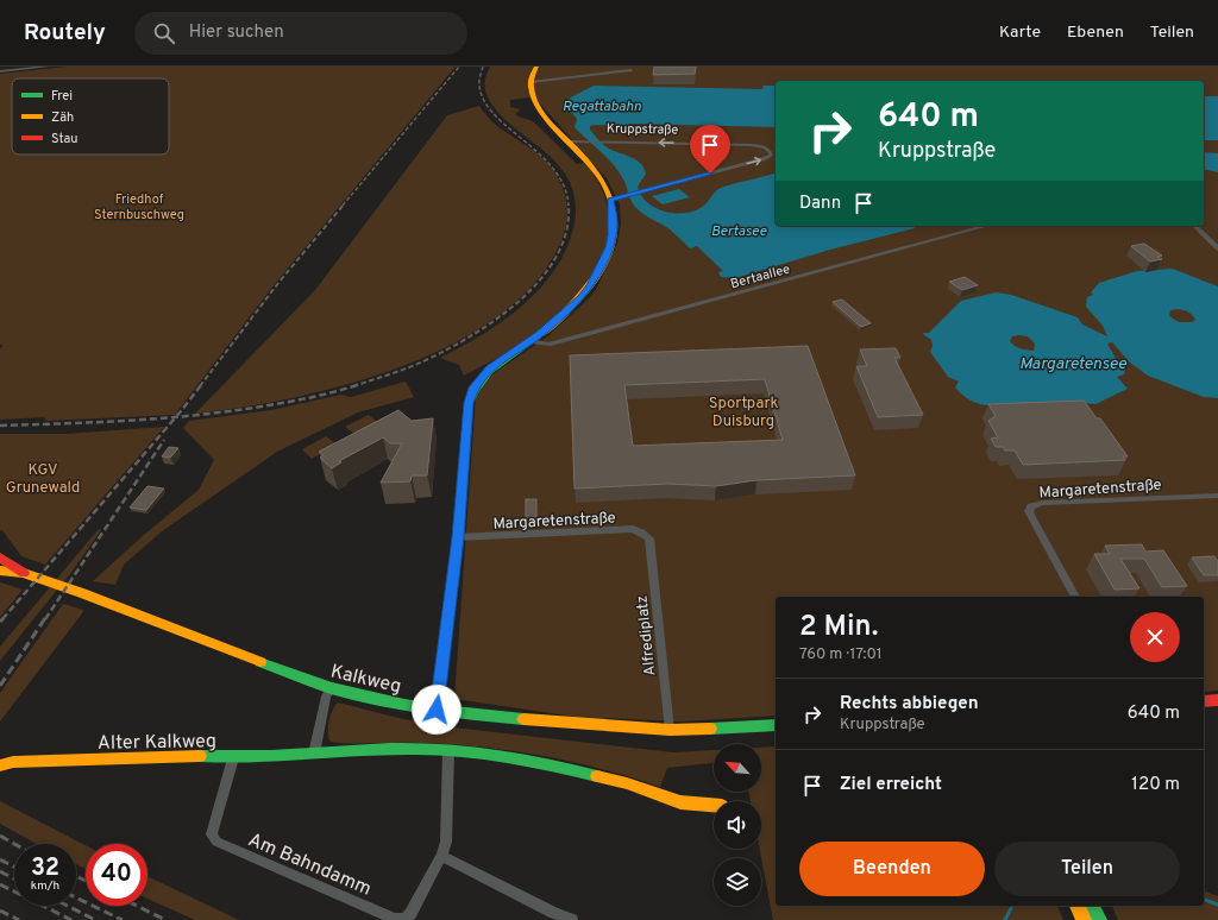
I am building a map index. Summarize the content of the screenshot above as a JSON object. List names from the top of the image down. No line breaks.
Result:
{"streets":{"street":["Kruppstraße","Bertaallee","Margaretenstraße","Alfrediplatz","Kalkweg","Alter Kalkweg","Am Bahndamm"]},"crossings":[["Margaretenstraße","Alfrediplatz"],["Alfrediplatz","Kalkweg"],["Alter Kalkweg","Am Bahndamm"]],"water":["Regattabahn","Bertasee","Margaretensee"],"parks":["Friedhof Sternbuschweg","Sportpark Duisburg","KGV Grunewald"],"legend":["Frei","Zäh","Stau"],"north":"top left","page":{"header":"Routely","search":"Hier suchen","nav":["Karte","Ebenen","Teilen"],"turn":["640 m","Kruppstraße"],"then":"Dann","heading":["2 Min.","760 m · 17:01"],"list":[{"name":"Rechts abbiegen","note":"Kruppstraße","value":"640 m"},{"name":"Ziel erreicht","value":"120 m"}],"buttons":["Beenden","Teilen"],"speed":"32 km/h","limit":"40"}}
